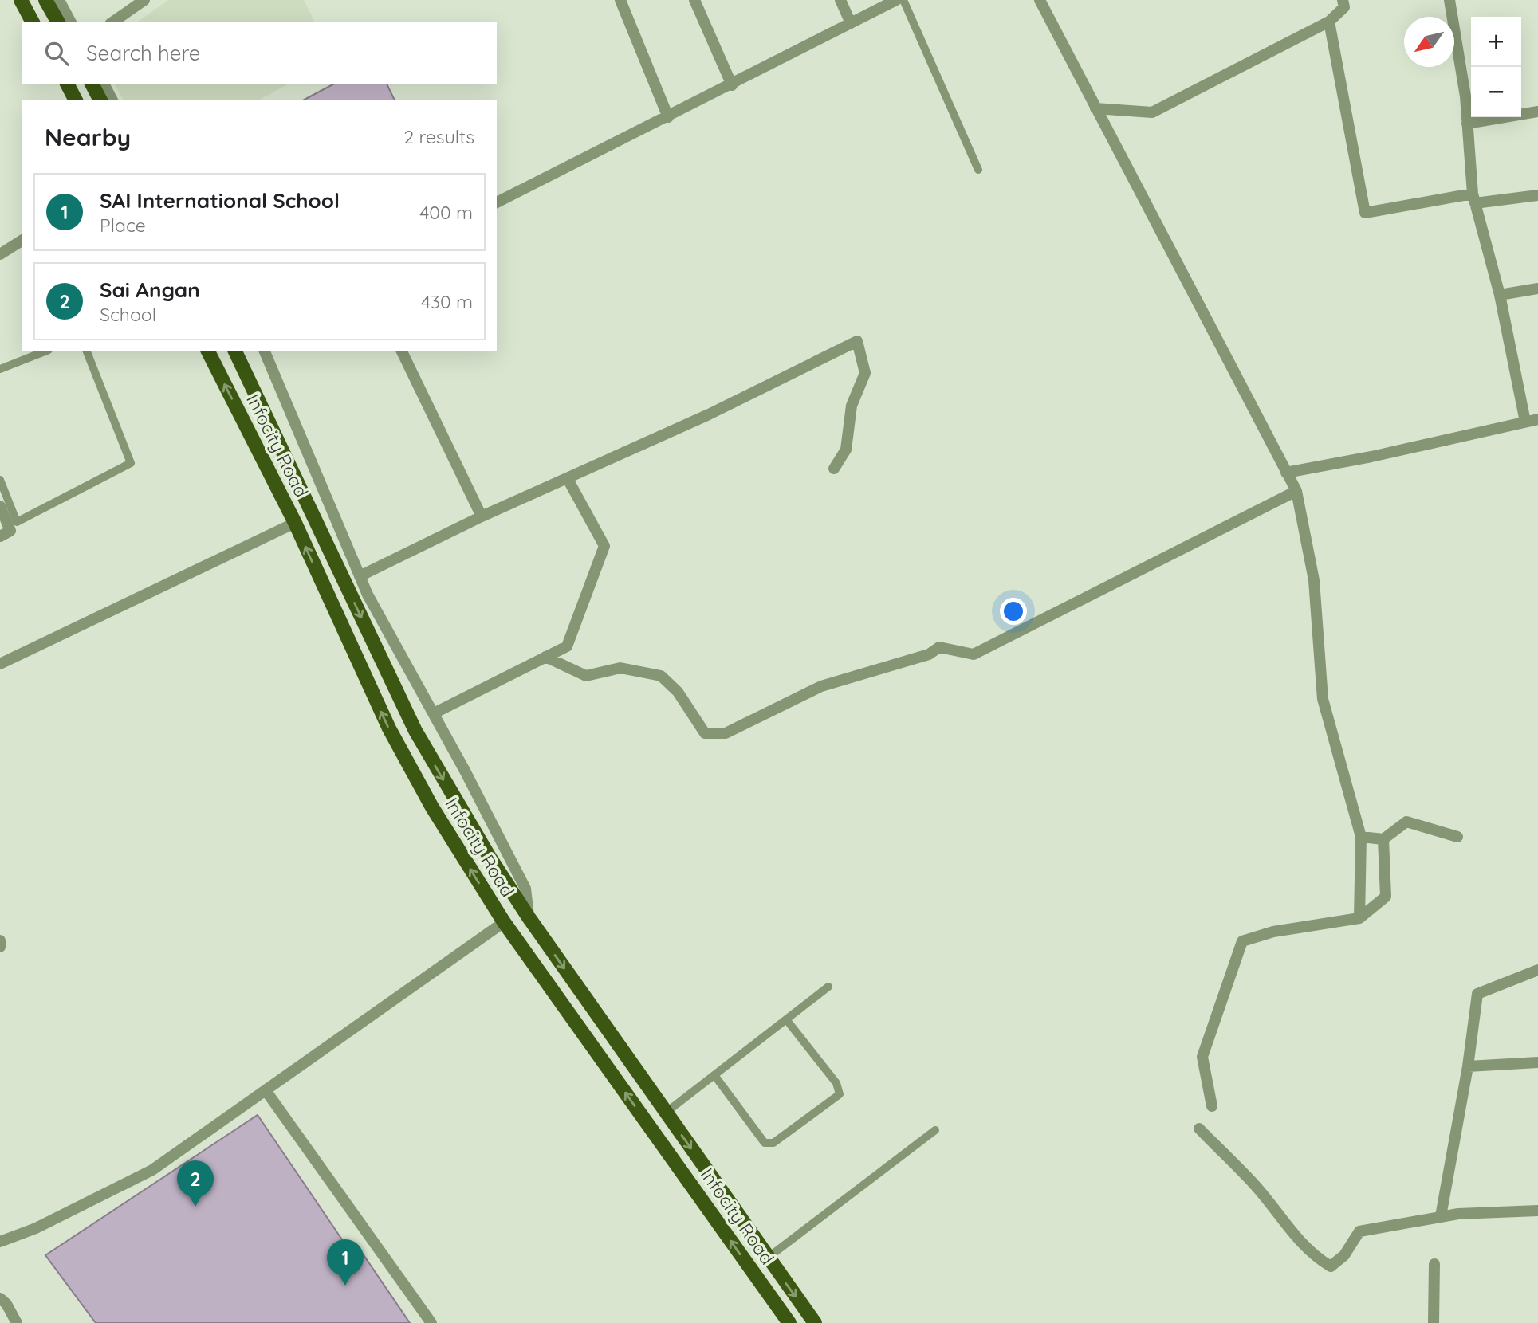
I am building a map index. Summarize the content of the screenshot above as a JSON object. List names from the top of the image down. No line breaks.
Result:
{"streets":{"main road":["Infocity Road"]},"north":"bottom left","page":{"map_buttons":["+","−"],"search":"Search here","heading":["Nearby","2 results"],"list":[{"mark":"1","name":"SAI International School","note":"Place","value":"400 m"},{"mark":"2","name":"Sai Angan","note":"School","value":"430 m"}],"pins":["2","1"]}}
